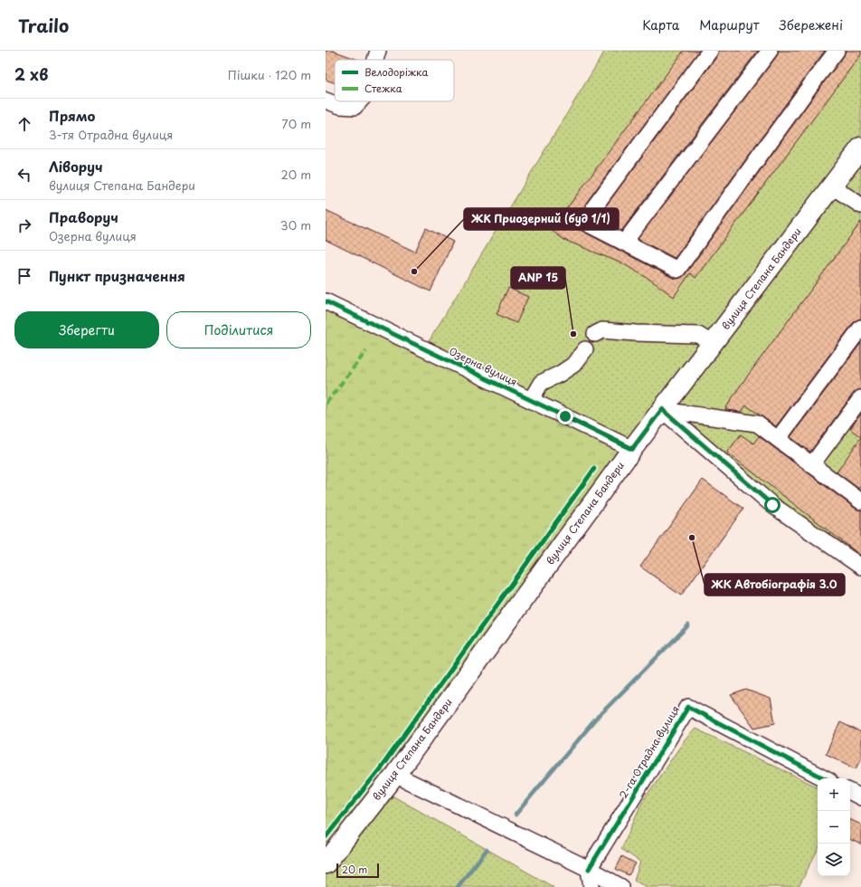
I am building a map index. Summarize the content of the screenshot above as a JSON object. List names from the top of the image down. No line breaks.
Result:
{"streets":{"main road":["вулиця Степана Бандери"],"street":["Озерна вулиця","2-га Отрадна вулиця"]},"crossings":[["вулиця Степана Бандери","Озерна вулиця"]],"places":["ЖК Приозерний (буд 1/1)","ANP 15","ЖК Автобіографія 3.0"],"legend":["Велодоріжка","Стежка"],"scale_bar":"20 m","page":{"header":"Trailo","nav":["Карта","Маршрут","Збережені"],"heading":["2 хв","Пішки · 120 m"],"list":[["Прямо","3-тя Отрадна вулиця","70 m"],["Ліворуч","вулиця Степана Бандери","20 m"],["Праворуч","Озерна вулиця","30 m"],"Пункт призначення"],"buttons":["Зберегти","Поділитися"],"map_buttons":["+","−"],"scale":"20 m"}}
